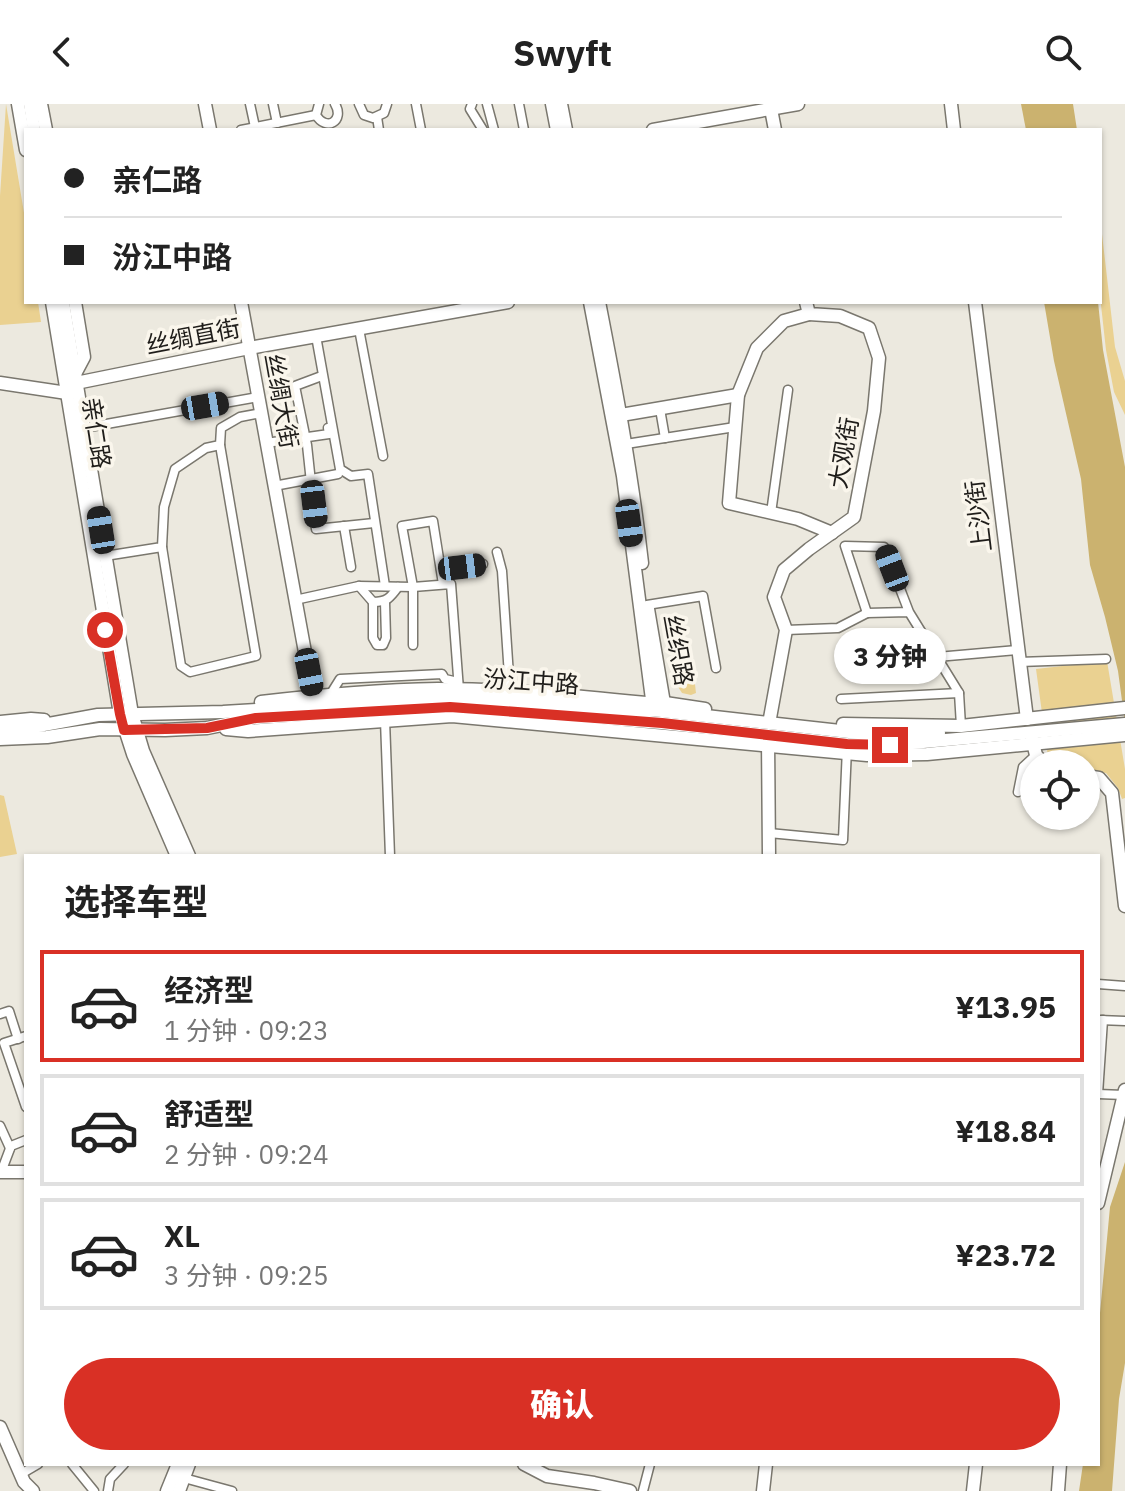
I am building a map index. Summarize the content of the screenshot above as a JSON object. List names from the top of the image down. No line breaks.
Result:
{"streets":{"main road":["丝绸直街","丝绸大街","亲仁路","大观街","上沙街","丝织路","汾江中路"]},"crossings":[["丝绸直街","丝绸大街"],["丝绸直街","亲仁路"],["亲仁路","汾江中路"],["上沙街","汾江中路"],["丝织路","汾江中路"]],"page":{"header":"Swyft","banner":["亲仁路","汾江中路"],"bubble":"3 分钟","heading":"选择车型","list":[{"name":"经济型","note":"1 分钟 · 09:23","value":"¥13.95"},{"name":"舒适型","note":"2 分钟 · 09:24","value":"¥18.84"},{"name":"XL","note":"3 分钟 · 09:25","value":"¥23.72"}],"buttons":"确认"}}
